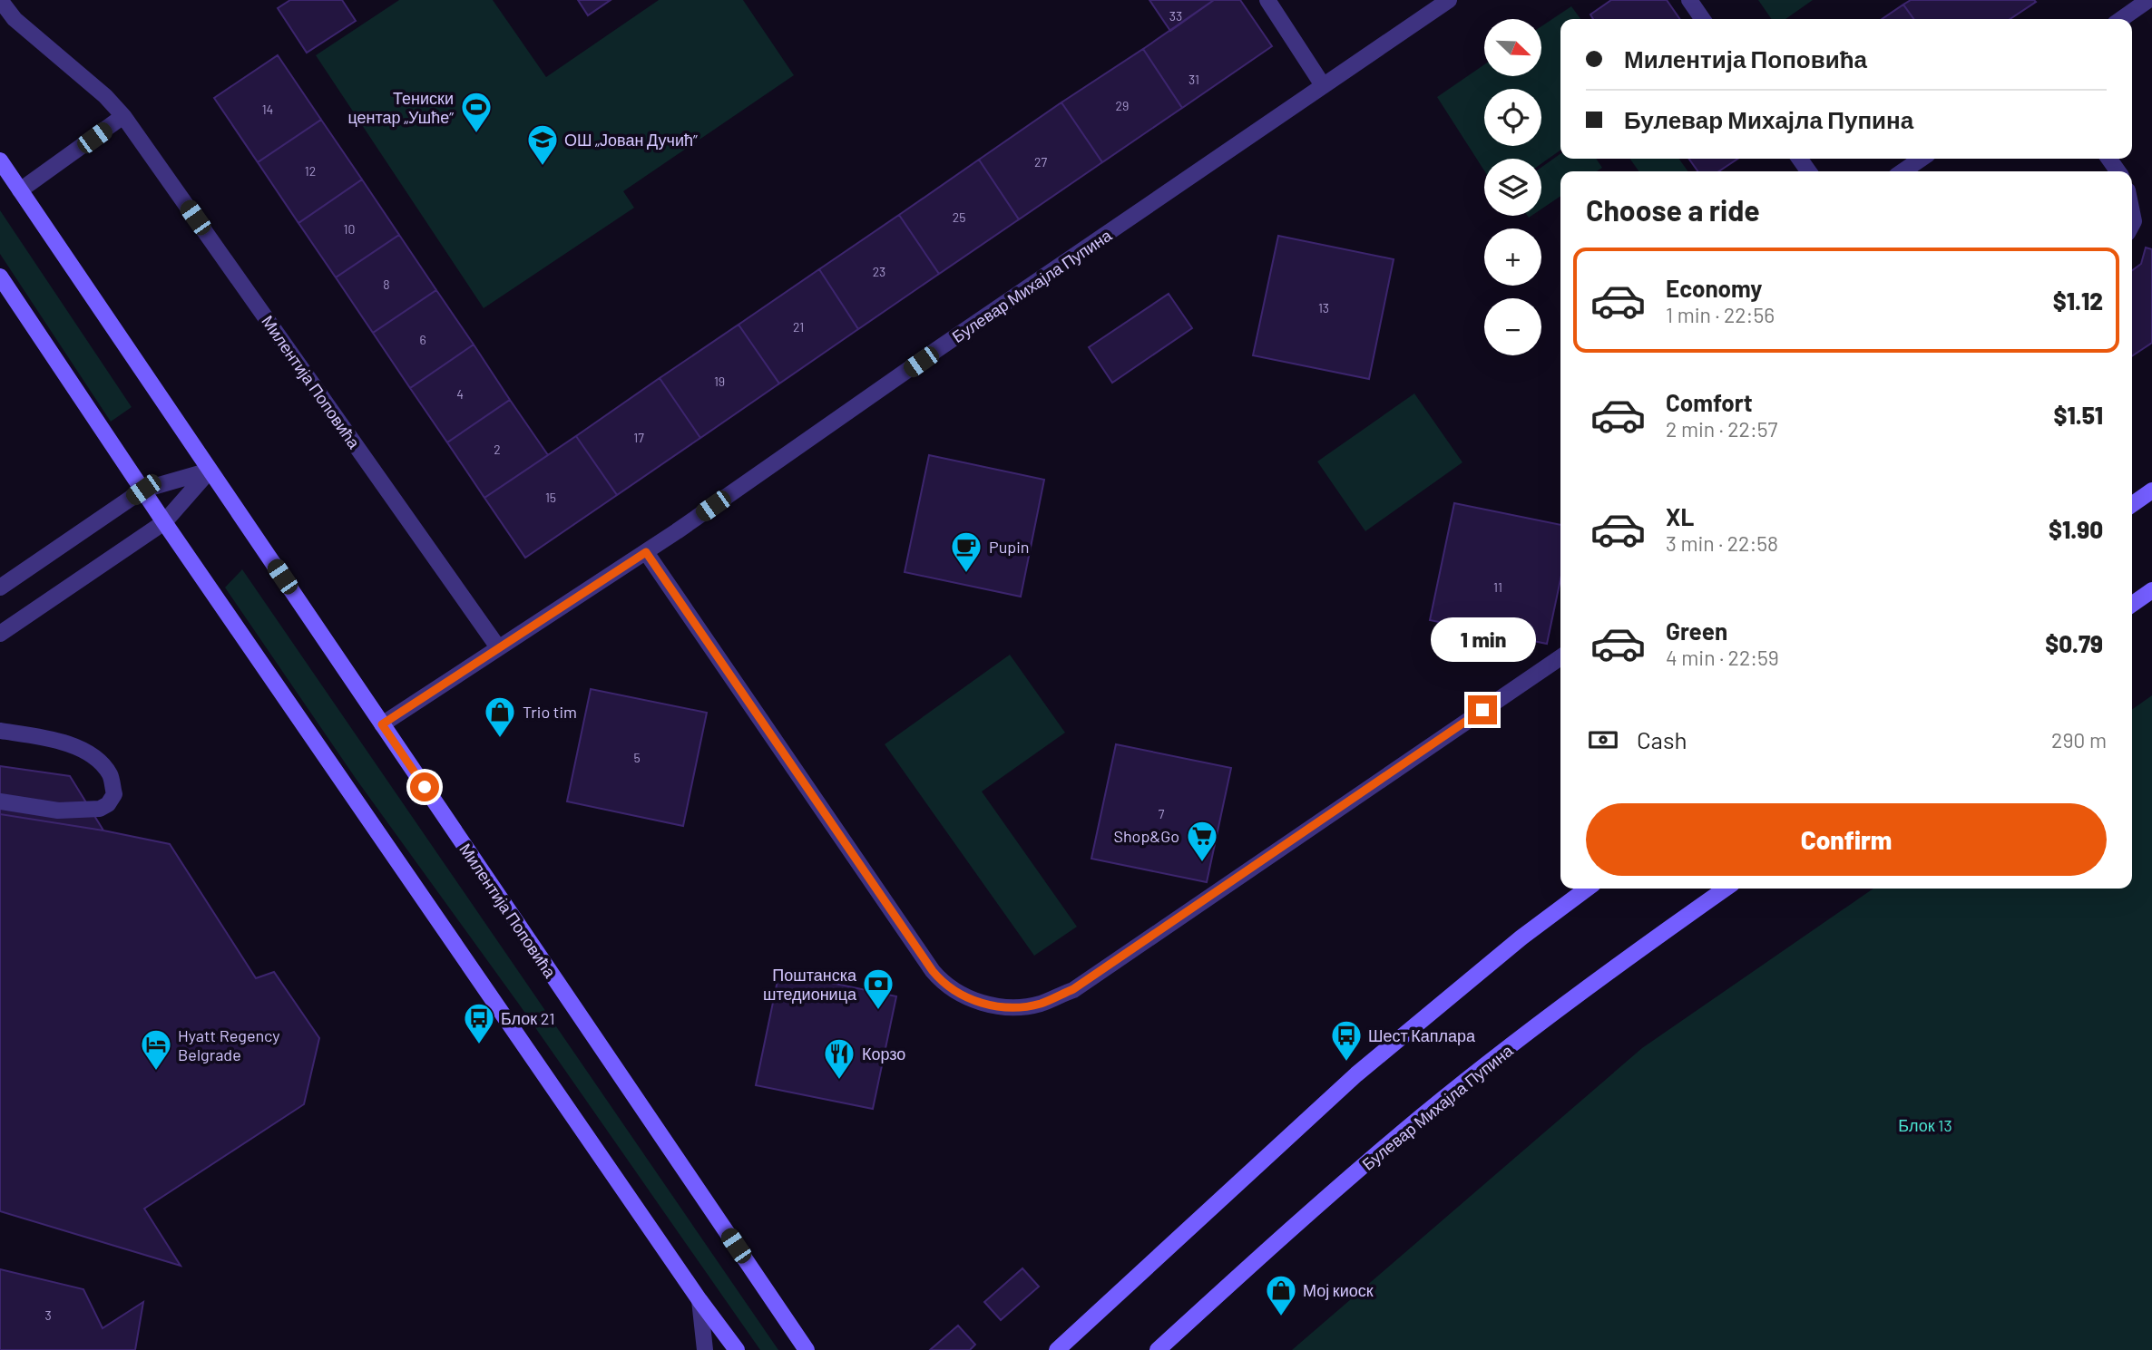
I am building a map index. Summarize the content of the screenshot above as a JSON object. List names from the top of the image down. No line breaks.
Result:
{"streets":{"street":["Булевар Михајла Пупина","Милентија Поповића"]},"crossings":[["Булевар Михајла Пупина","Милентија Поповића"]],"parks":["Блок 13"],"places":{"sports":["Тениски центар „Ушће”"],"school or university":["ОШ „Јован Дучић”"],"cafe":["Pupin"],"shop":["Trio tim","Мој киоск"],"supermarket":["Shop&Go"],"bank":["Поштанска штедионица"],"bus stop":["Блок 21","Шест Каплара"],"hotel":["Hyatt Regency Belgrade"],"restaurant":["Корзо"]},"house_numbers":["33","31","29","14","27","12","25","10","23","8","13","21","6","19","4","17","2","15","11","5","7","3"],"north":"bottom right","page":{"map_buttons":["+","−"],"banner":["Милентија Поповића","Булевар Михајла Пупина"],"heading":"Choose a ride","list":[{"name":"Economy","note":"1 min · 22:56","value":"$1.12"},{"name":"Comfort","note":"2 min · 22:57","value":"$1.51"},{"name":"XL","note":"3 min · 22:58","value":"$1.90"},{"name":"Green","note":"4 min · 22:59","value":"$0.79"}],"bubble":"1 min","pay":["Cash","290 m"],"buttons":"Confirm"}}
